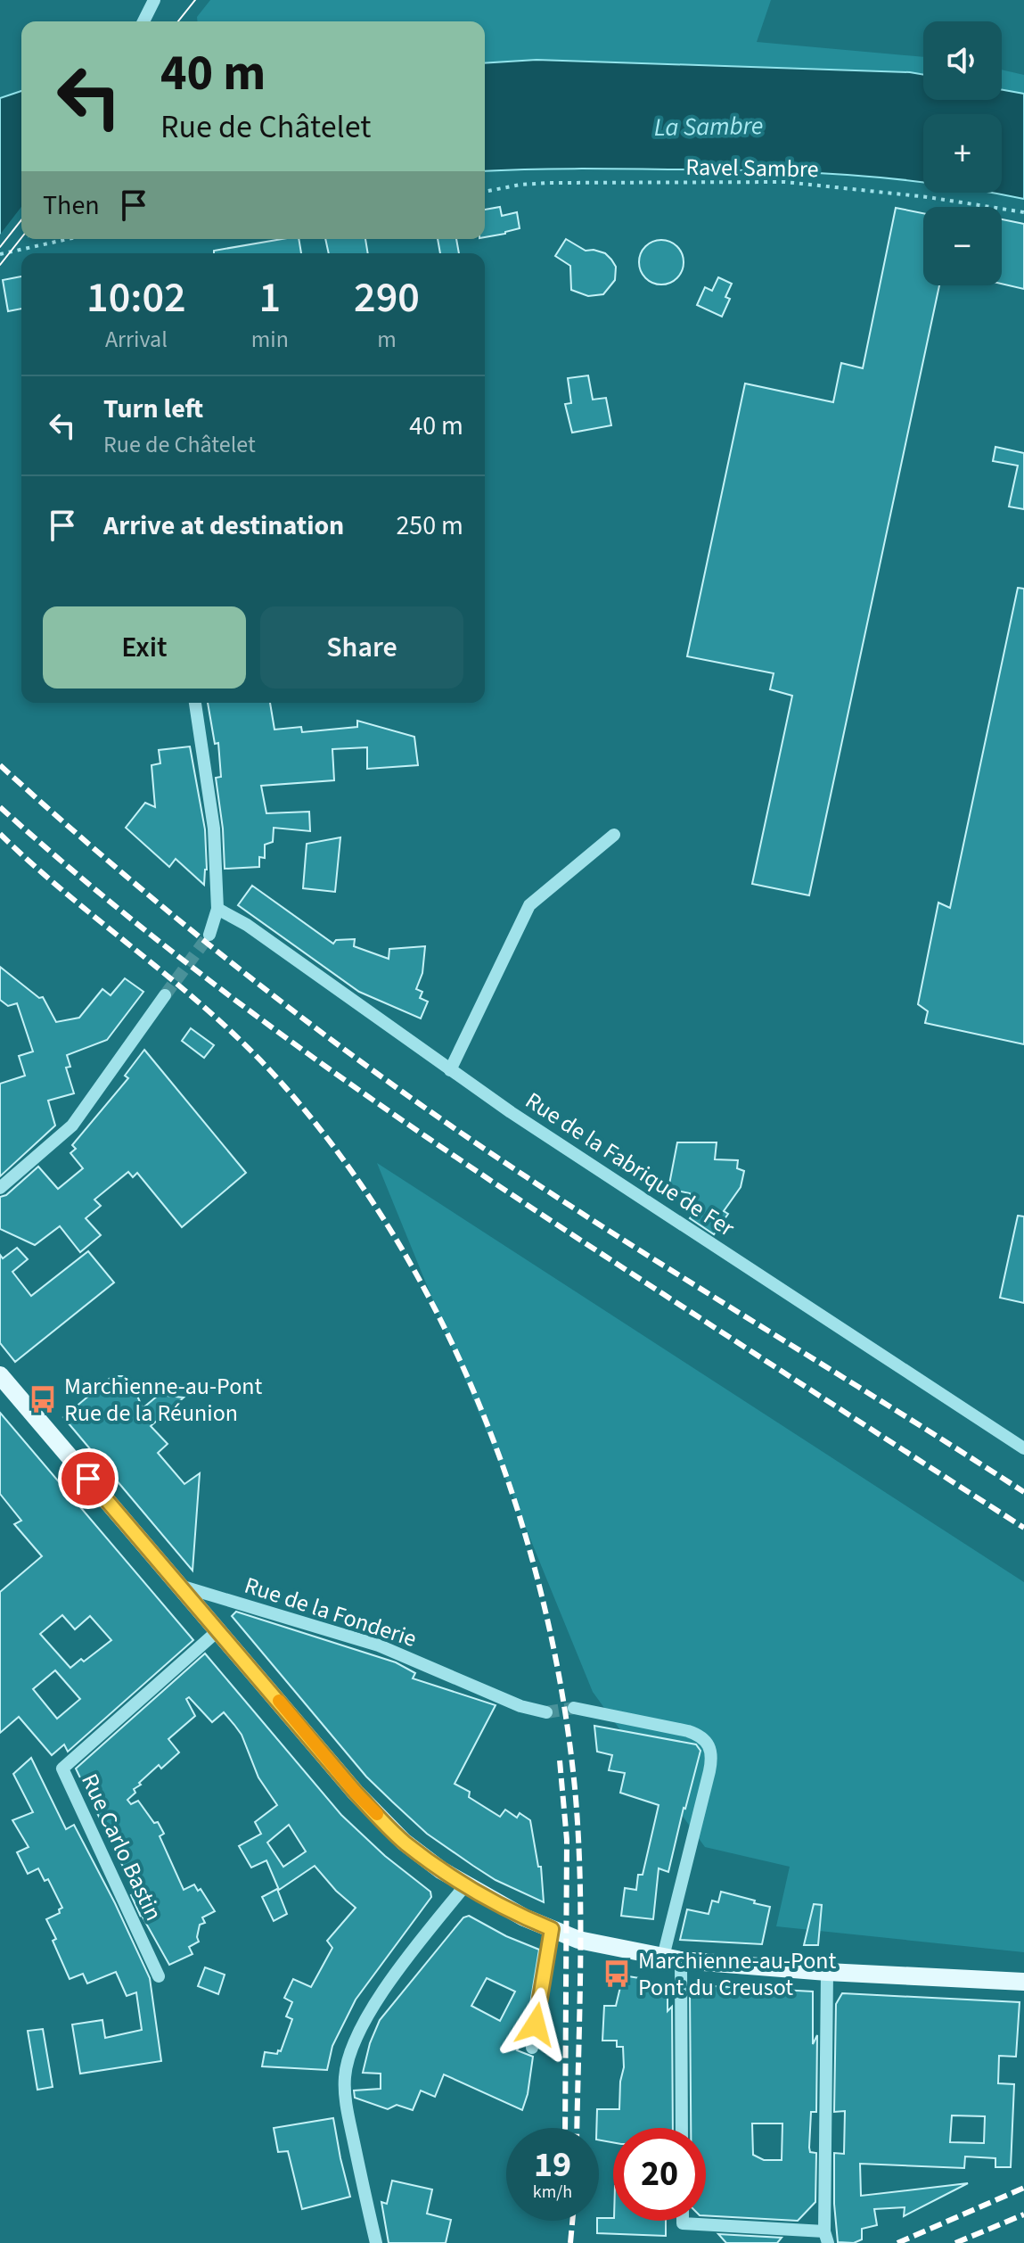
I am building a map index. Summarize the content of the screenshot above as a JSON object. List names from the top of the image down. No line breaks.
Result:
{"streets":{"street":["Rue de la Fabrique de Fer","Rue de la Fonderie","Rue Carlo Bastin"],"path":["Ravel Sambre"]},"water":["La Sambre"],"places":{"bus stop":["Marchienne-au-Pont Rue de la Réunion","Marchienne-au-Pont Pont du Creusot"]},"page":{"map_buttons":["+","−"],"turn":["40 m","Rue de Châtelet"],"then":"Then","eta":["10:02","Arrival","1","min","290","m"],"list":[{"name":"Turn left","note":"Rue de Châtelet","value":"40 m"},{"name":"Arrive at destination","value":"250 m"}],"buttons":["Exit","Share"],"speed":"19 km/h","limit":"20"}}
